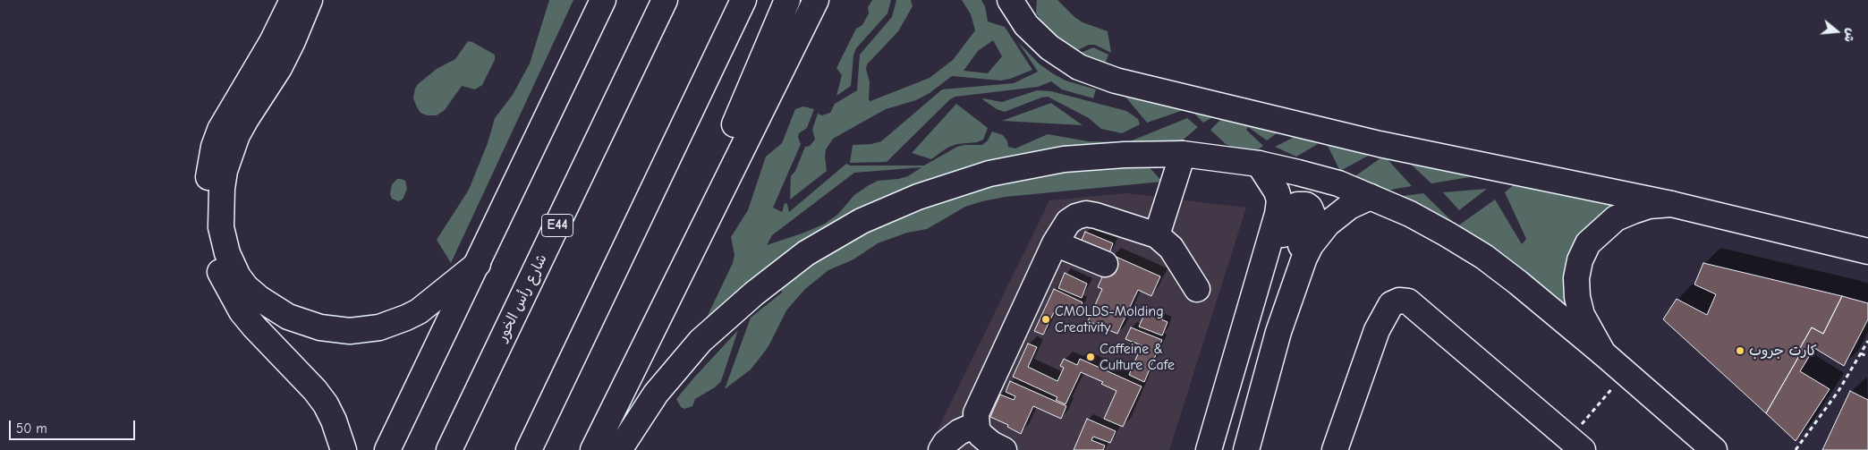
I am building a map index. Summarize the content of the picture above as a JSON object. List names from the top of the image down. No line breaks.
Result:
{"streets":{"main road":["E44","شارع رأس الخور"]},"places":["CMOLDS-Molding Creativity","كارت جروب","Caffeine & Culture Cafe"],"scale_bar":"50 m","north":"right"}
